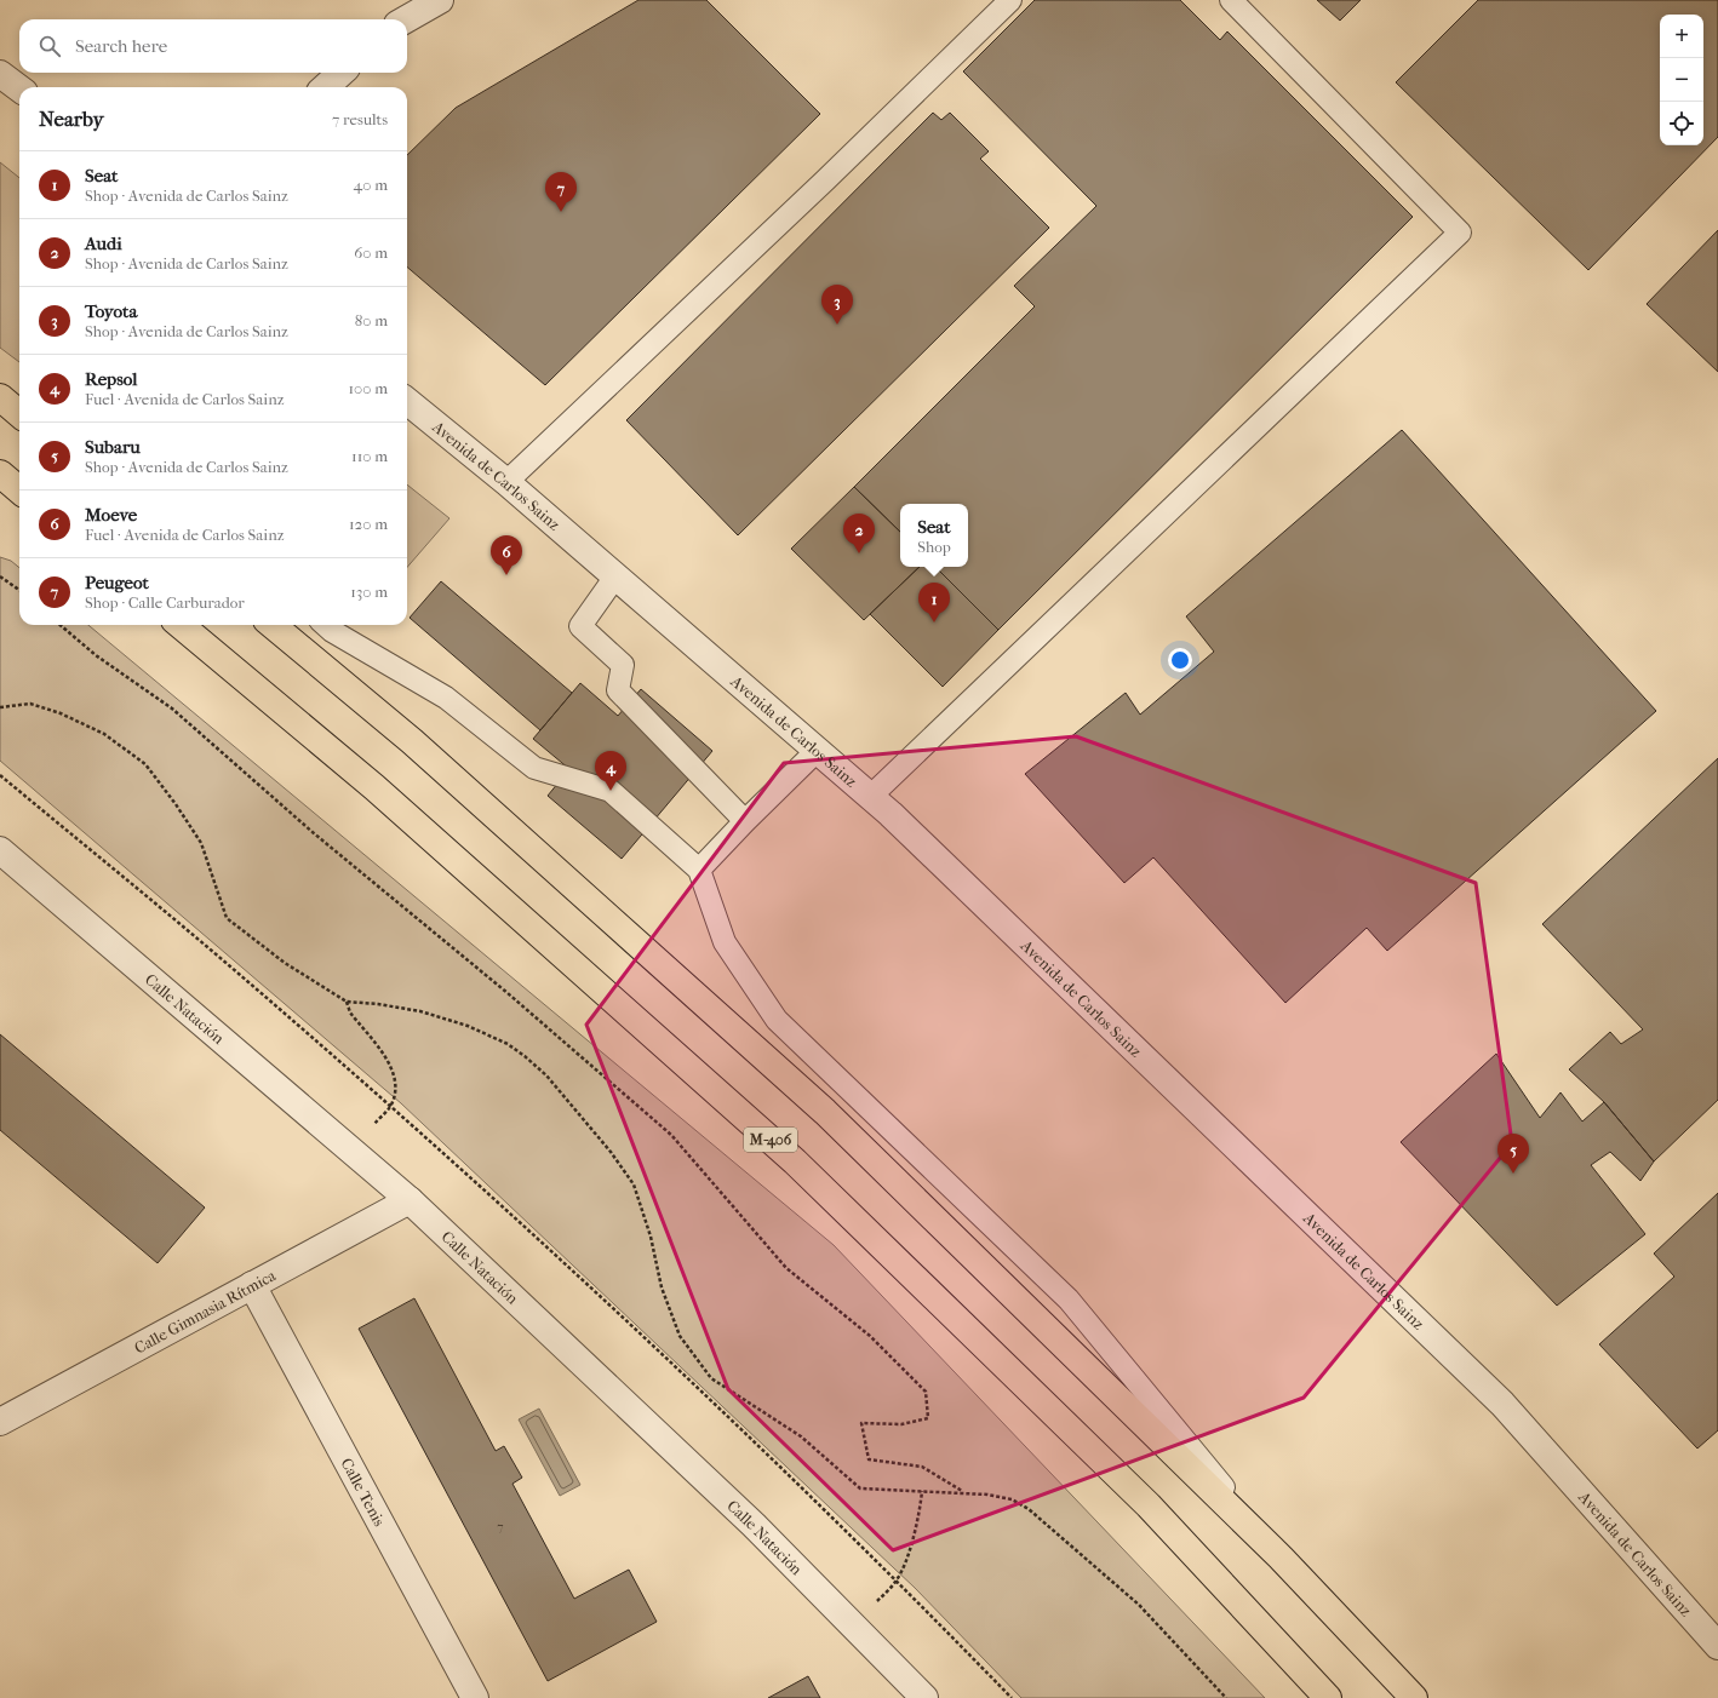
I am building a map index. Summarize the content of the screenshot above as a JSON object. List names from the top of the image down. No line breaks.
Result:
{"streets":{"highway":["M-406"],"street":["Avenida de Carlos Sainz","Calle Natación","Calle Gimnasia Rítmica","Calle Tenis"]},"crossings":[["Calle Natación","Calle Gimnasia Rítmica"],["Calle Gimnasia Rítmica","Calle Tenis"]],"house_numbers":["7"],"page":{"map_buttons":["+","−"],"search":"Search here","heading":["Nearby","7 results"],"list":[{"mark":"1","name":"Seat","note":"Shop · Avenida de Carlos Sainz","value":"40 m"},{"mark":"2","name":"Audi","note":"Shop · Avenida de Carlos Sainz","value":"60 m"},{"mark":"3","name":"Toyota","note":"Shop · Avenida de Carlos Sainz","value":"80 m"},{"mark":"4","name":"Repsol","note":"Fuel · Avenida de Carlos Sainz","value":"100 m"},{"mark":"5","name":"Subaru","note":"Shop · Avenida de Carlos Sainz","value":"110 m"},{"mark":"6","name":"Moeve","note":"Fuel · Avenida de Carlos Sainz","value":"120 m"},{"mark":"7","name":"Peugeot","note":"Shop · Calle Carburador","value":"130 m"}],"pins":["7","3","2","6","1","4","5"],"popup":["Seat","Shop"]}}
